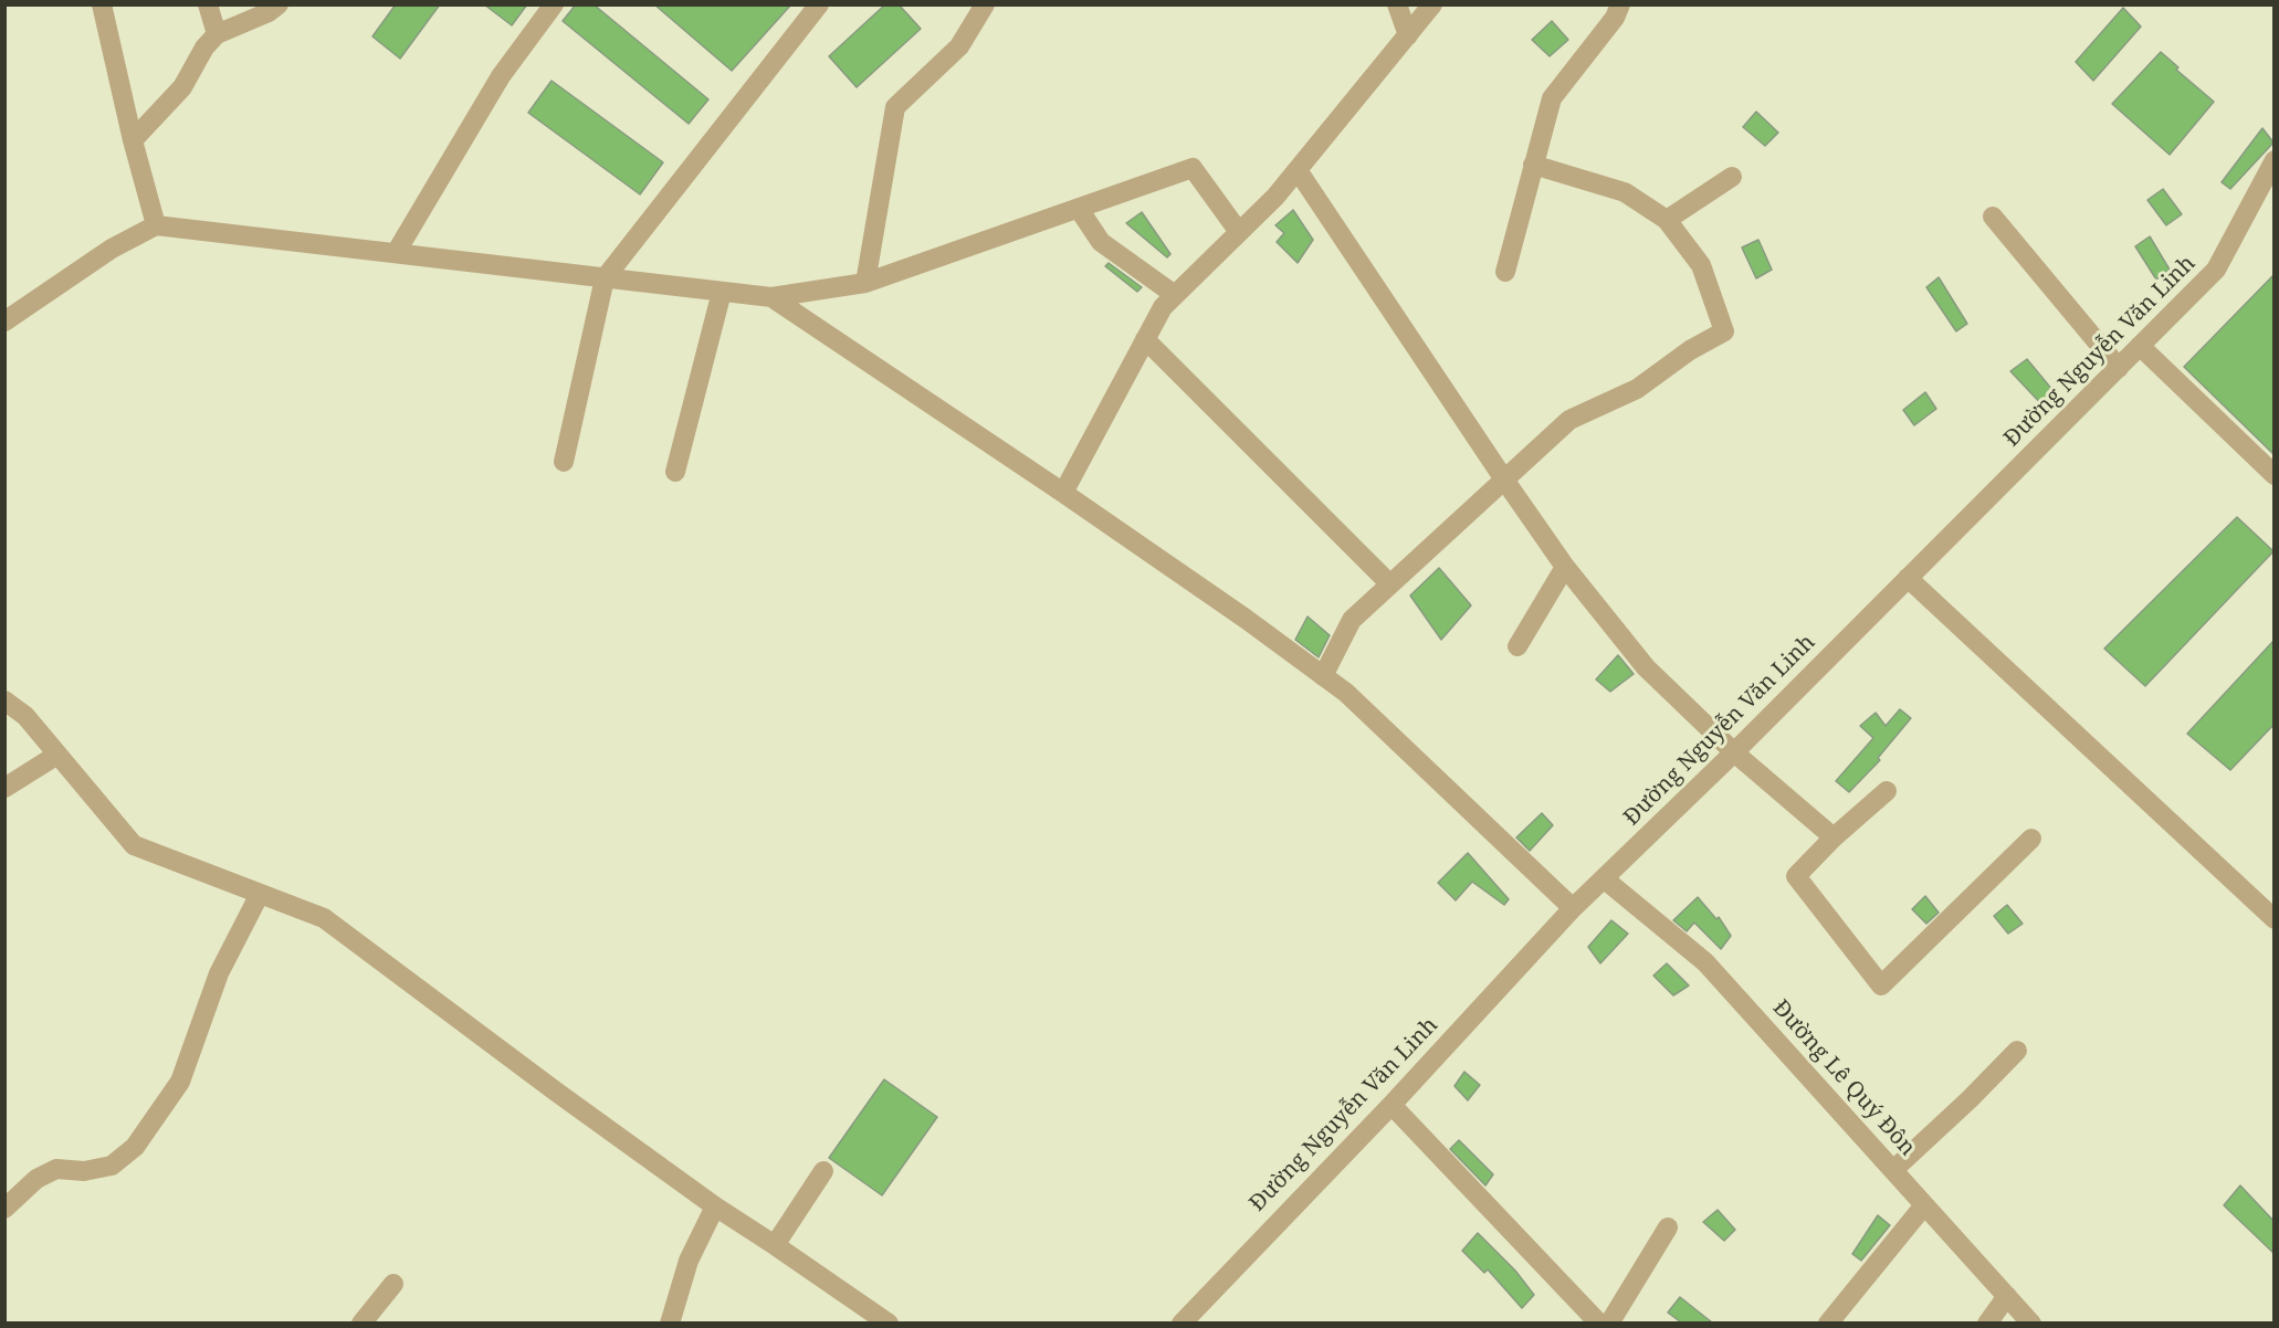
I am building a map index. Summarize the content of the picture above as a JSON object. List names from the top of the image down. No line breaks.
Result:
{"streets":{"street":["Đường Nguyễn Văn Linh","Đường Lê Quý Đôn"]},"crossings":[["Đường Nguyễn Văn Linh","Đường Lê Quý Đôn"]]}
